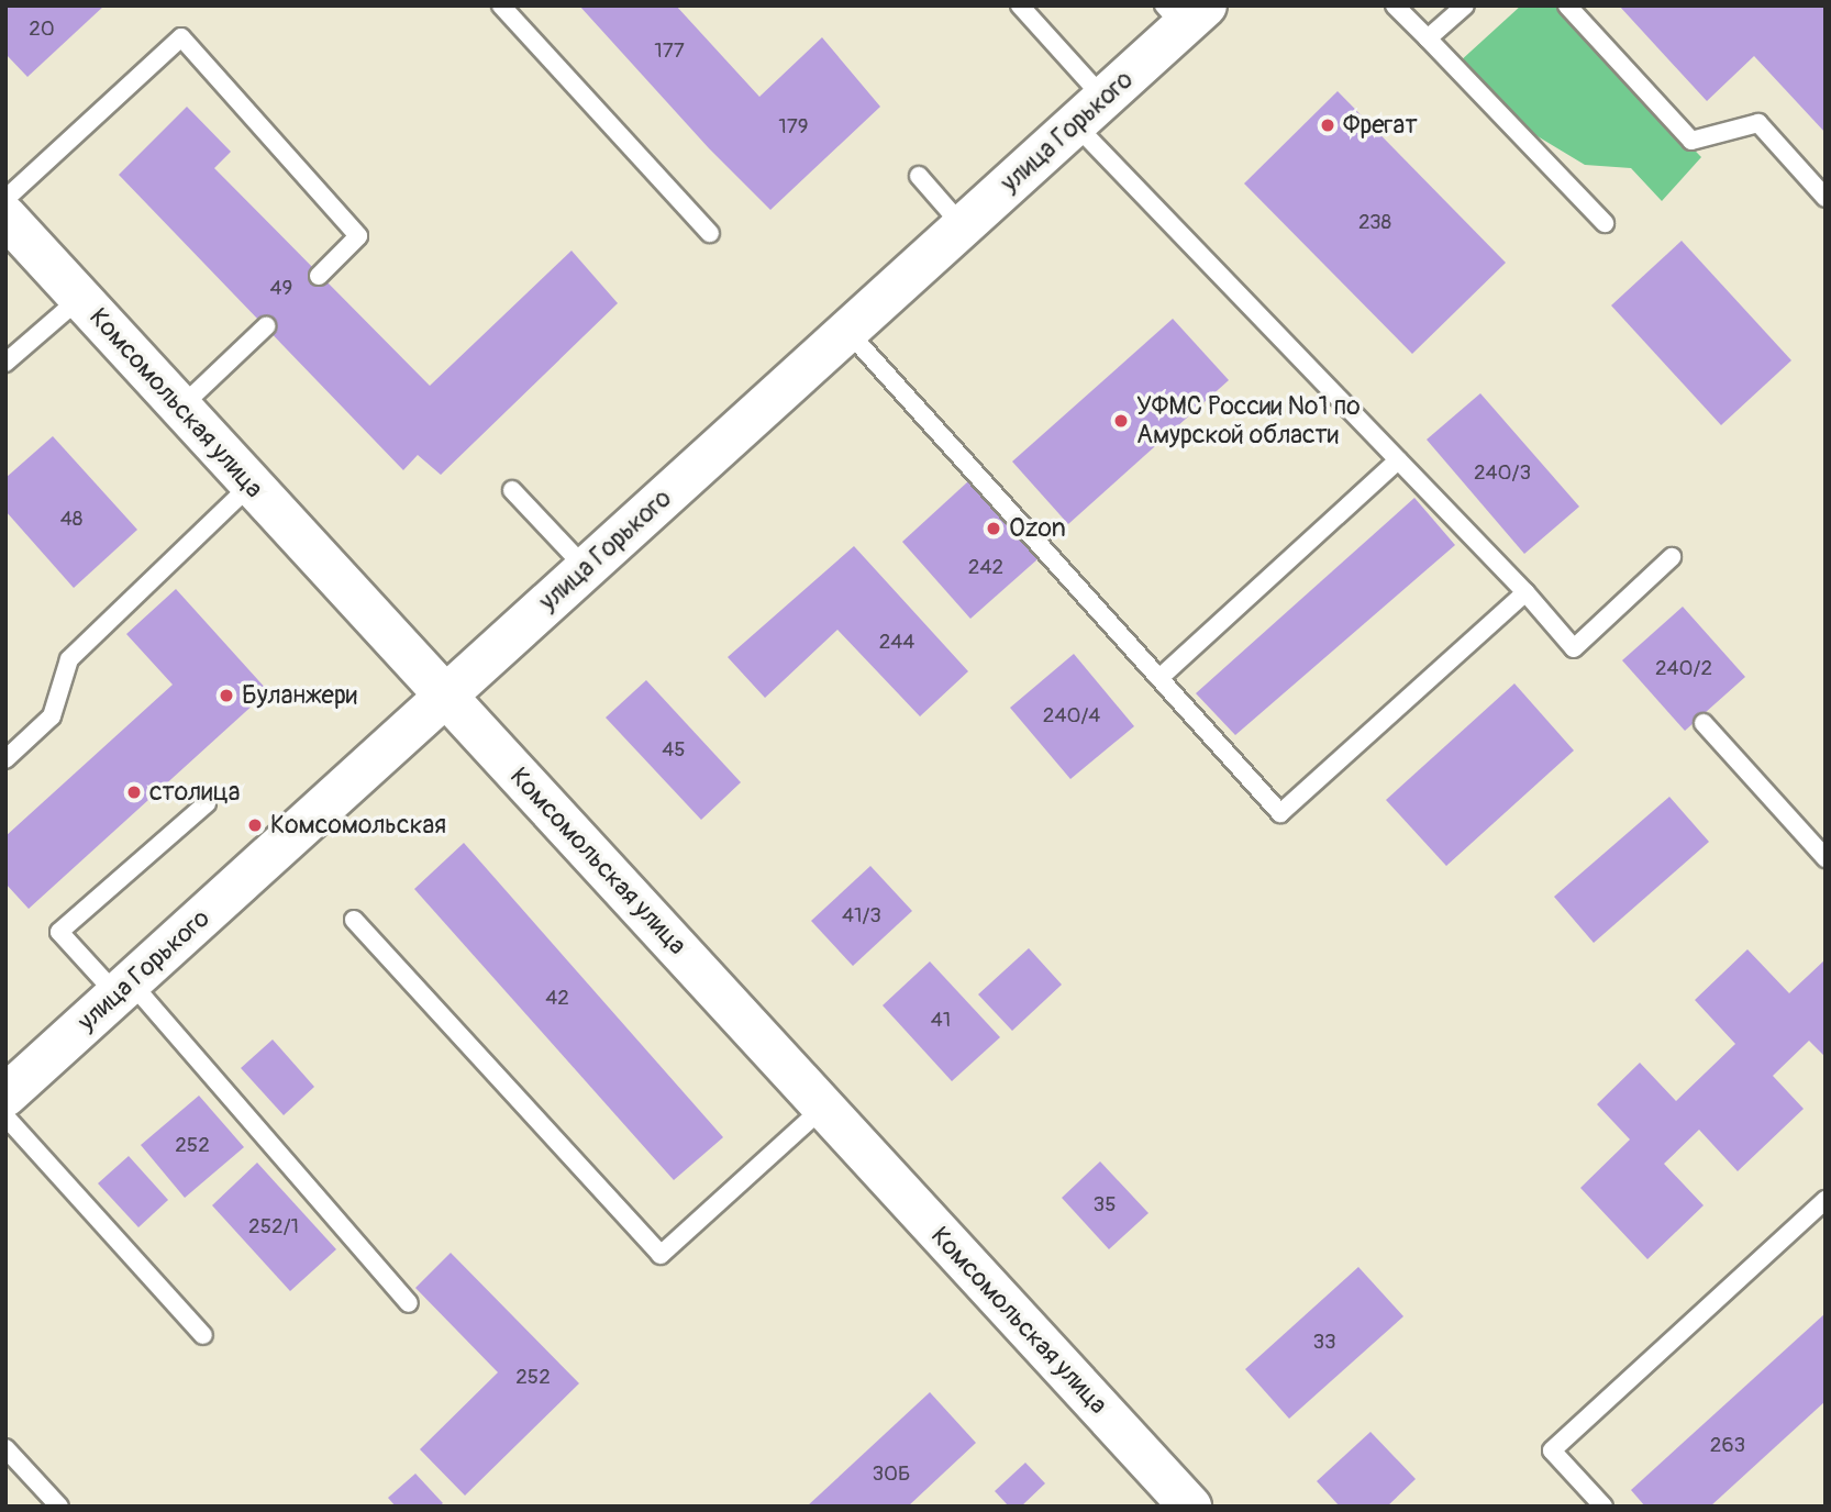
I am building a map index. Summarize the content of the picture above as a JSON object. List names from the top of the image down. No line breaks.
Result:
{"streets":{"street":["улица Горького","Комсомольская улица"]},"crossings":[["улица Горького","Комсомольская улица"]],"places":["Фрегат","УФМС России №1 по Амурской области","Ozon","Буланжери","столица","Комсомольская"],"house_numbers":["20","177","179","238","49","240/3","48","242","244","240/2","240/4","45","41/3","42","41","252","35","252/1","33","252","263","30Б"]}
